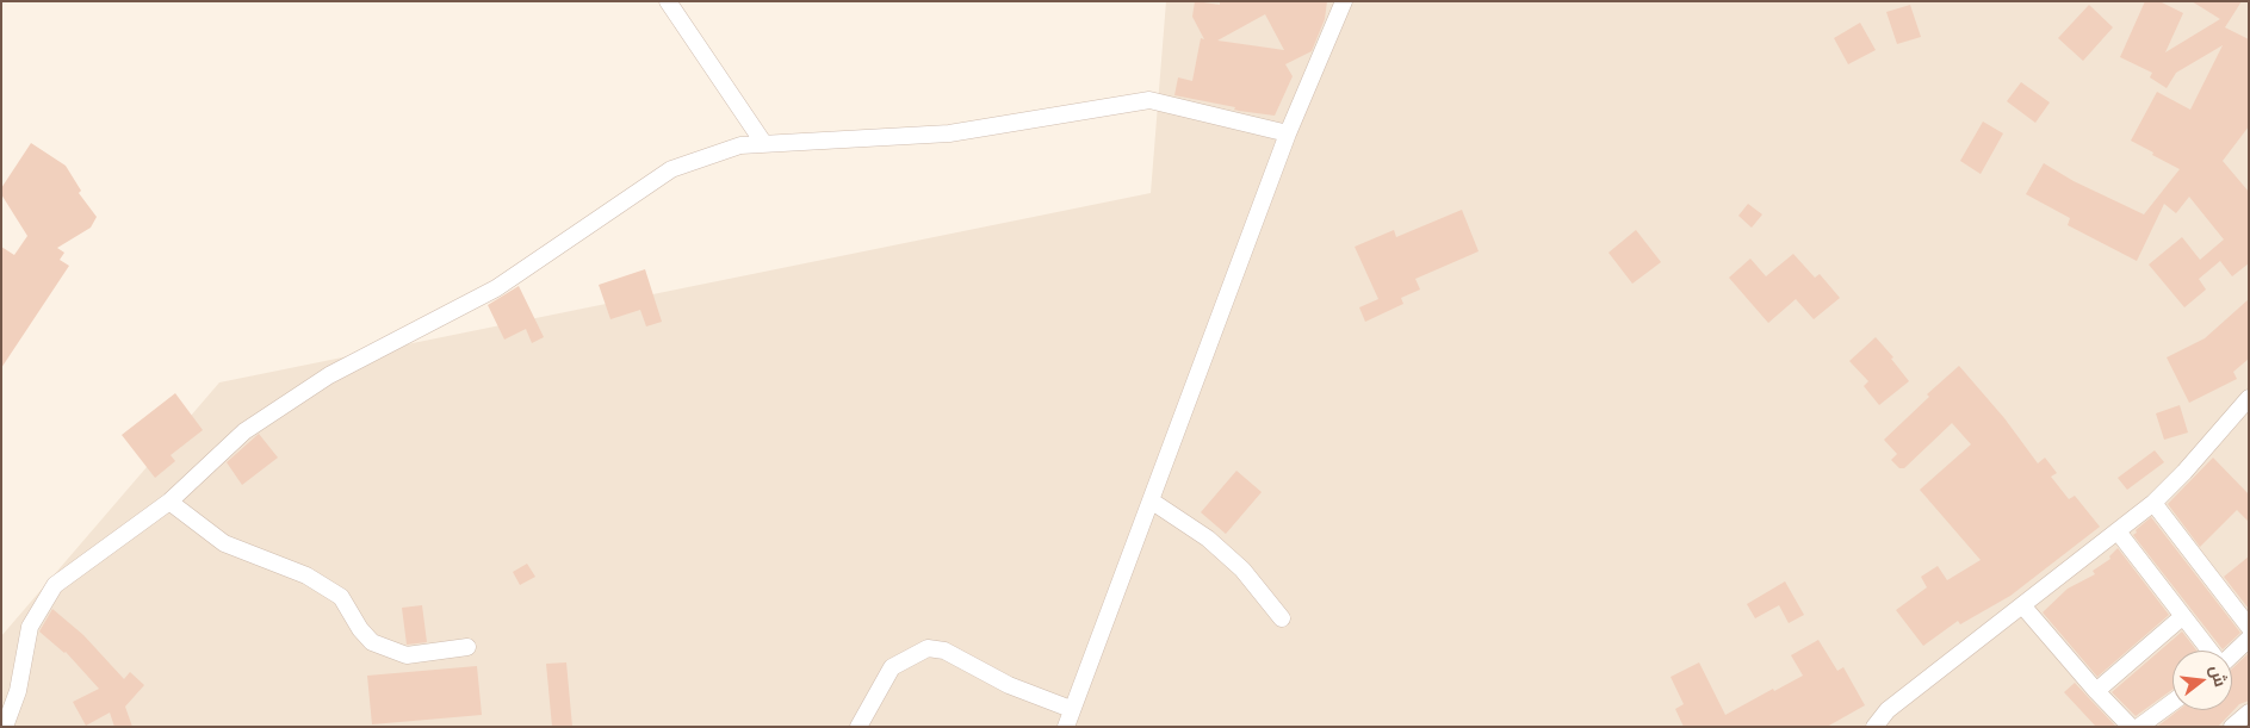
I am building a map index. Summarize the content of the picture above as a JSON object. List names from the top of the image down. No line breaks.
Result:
{"north":"right"}
